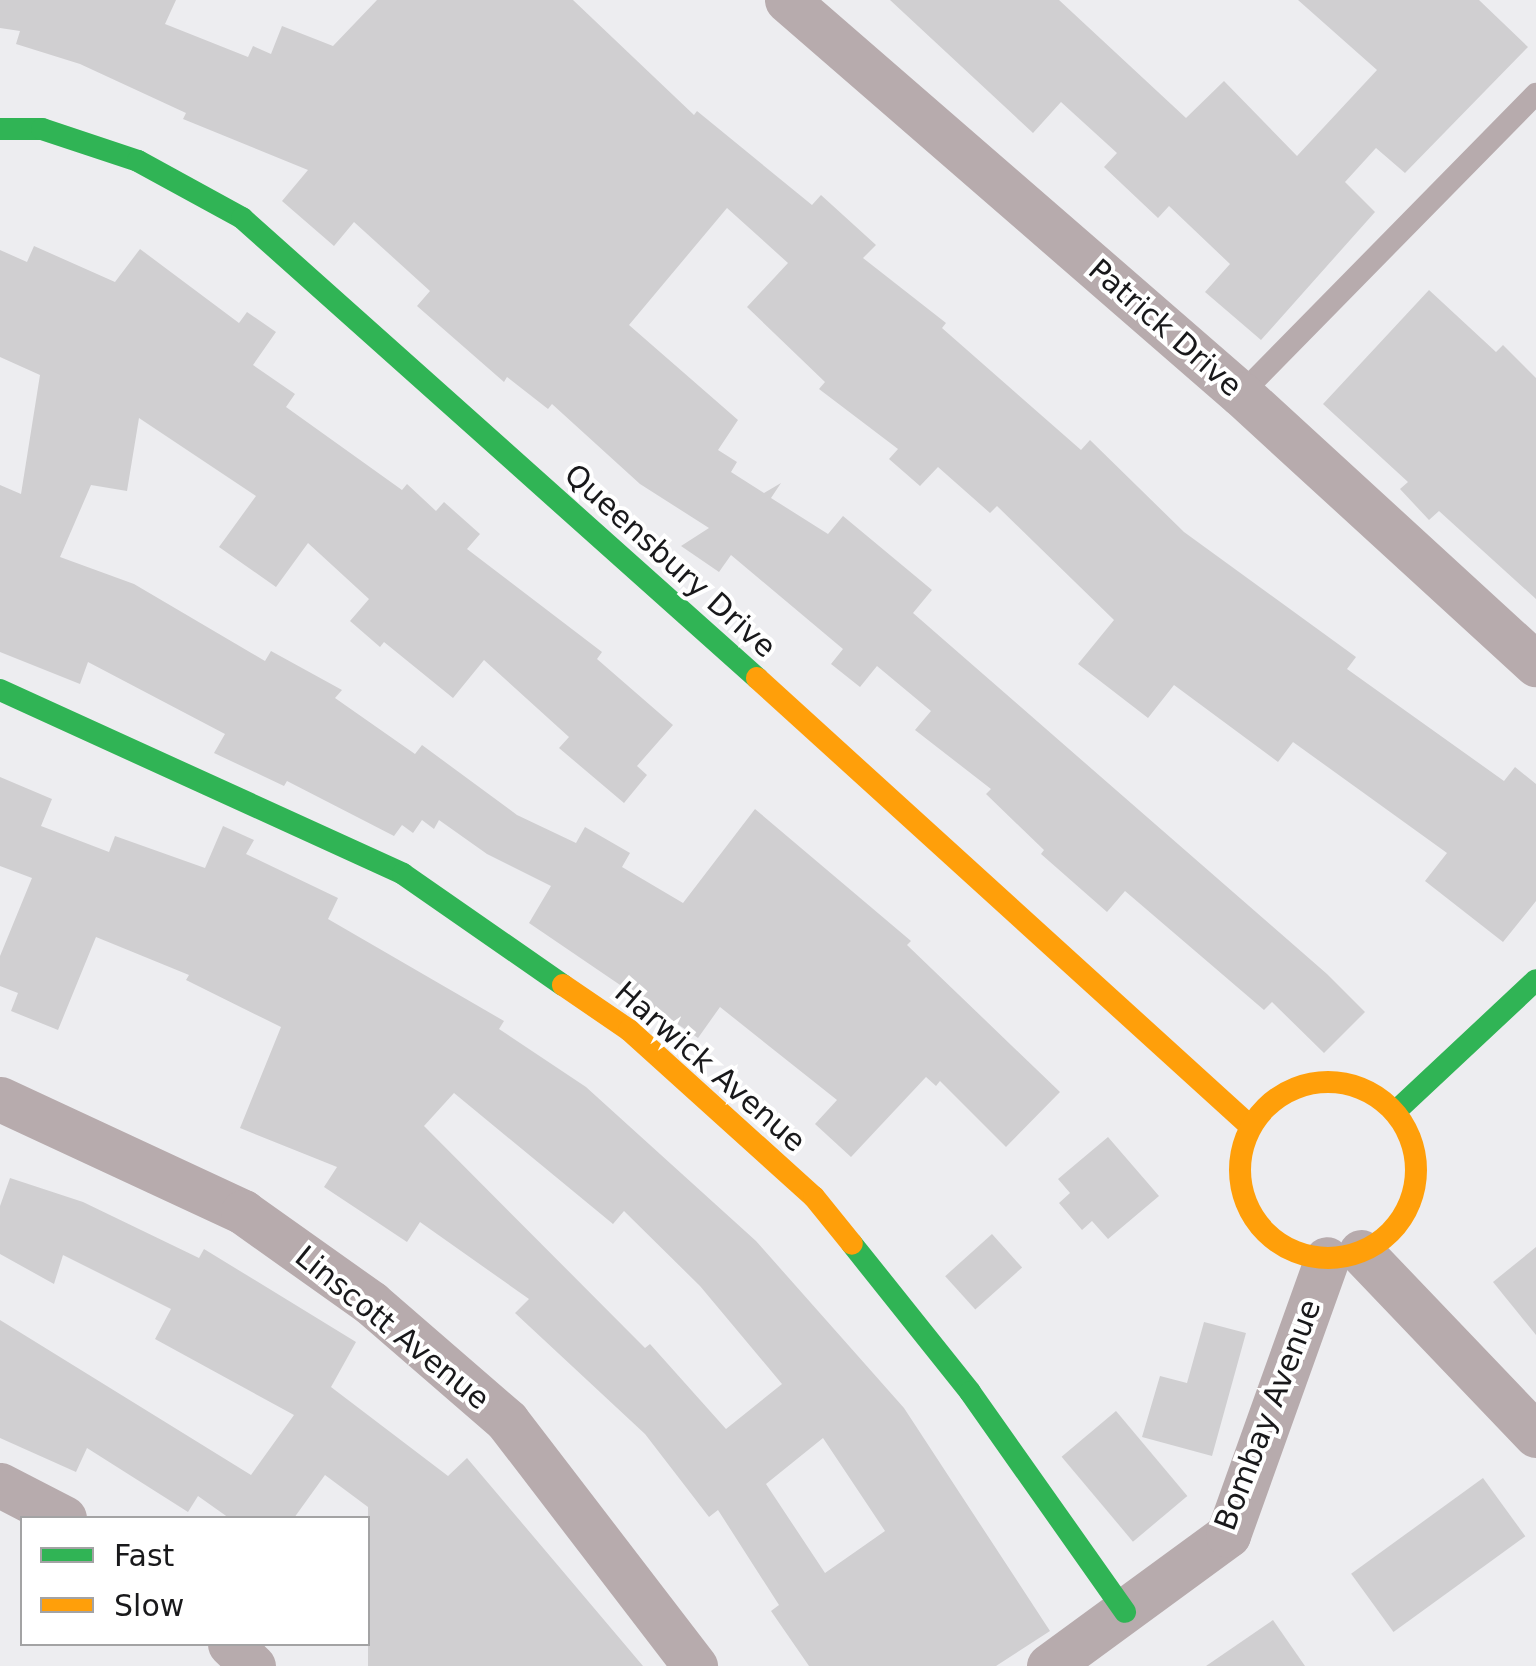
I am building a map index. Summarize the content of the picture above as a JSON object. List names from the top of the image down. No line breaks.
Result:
{"streets":{"street":["Patrick Drive","Queensbury Drive","Harwick Avenue","Linscott Avenue","Bombay Avenue"]},"crossings":[["Queensbury Drive","Bombay Avenue"],["Harwick Avenue","Bombay Avenue"]],"legend":["Fast","Slow"]}
